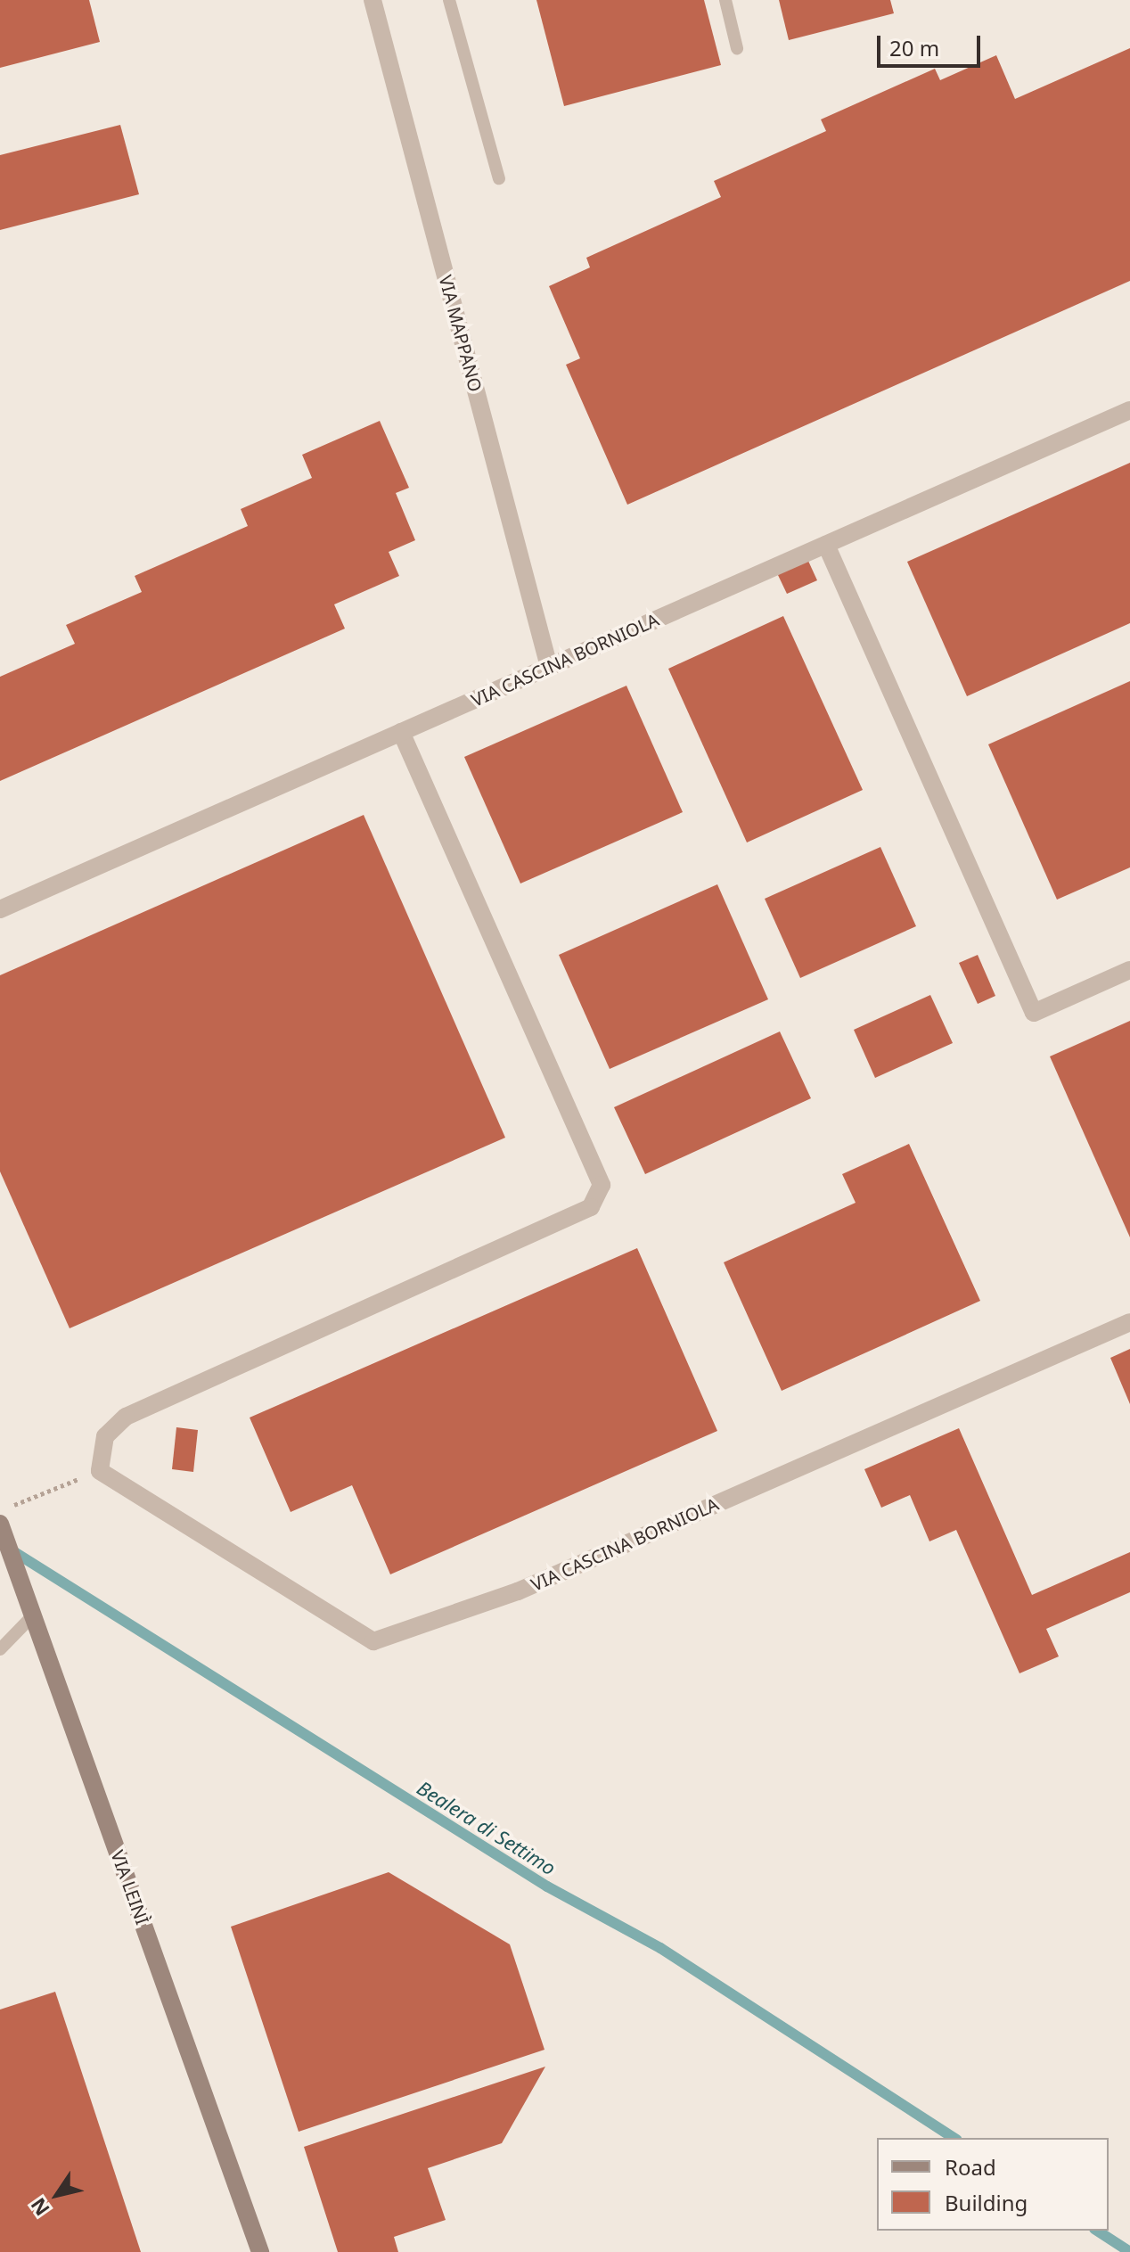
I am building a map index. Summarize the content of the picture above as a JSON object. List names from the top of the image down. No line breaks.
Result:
{"streets":{"street":["VIA MAPPANO","VIA CASCINA BORNIOLA","VIA LEINÌ"]},"crossings":[["VIA MAPPANO","VIA CASCINA BORNIOLA"]],"water":["Bealera di Settimo"],"legend":["Road","Building"],"scale_bar":"20 m","north":"bottom left"}
